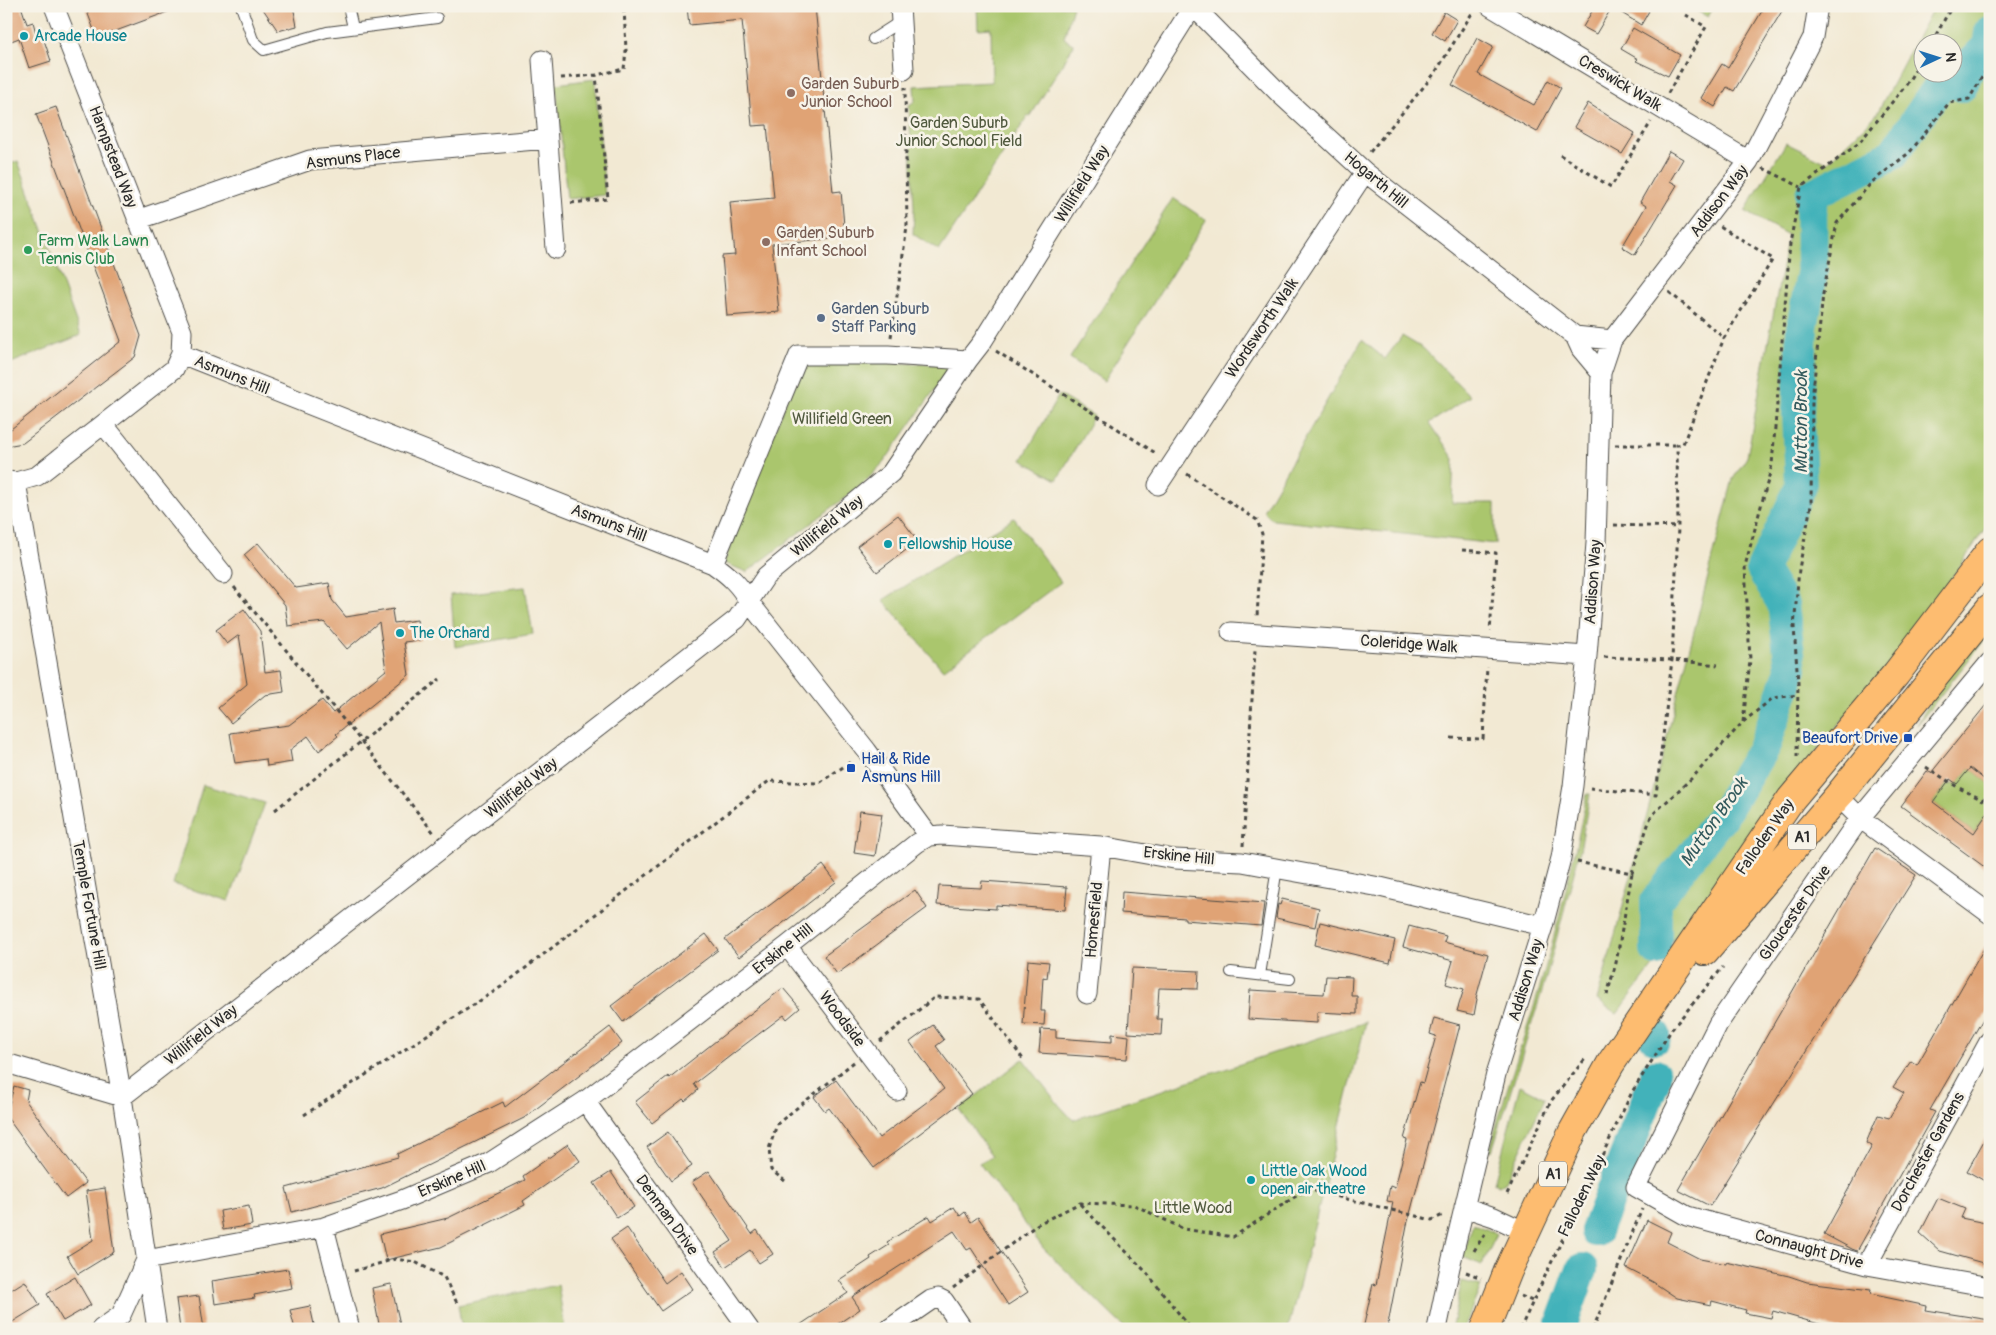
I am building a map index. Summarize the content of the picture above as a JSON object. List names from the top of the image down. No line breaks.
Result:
{"streets":{"highway":["Falloden Way","A1"],"street":["Creswick Walk","Hampstead Way","Asmuns Place","Hogarth Hill","Willifield Way","Addison Way","Wordsworth Walk","Asmuns Hill","Coleridge Walk","Erskine Hill","Temple Fortune Hill","Gloucester Drive","Homesfield","Woodside","Dorchester Gardens","Denman Drive","Connaught Drive"]},"crossings":[["Creswick Walk","Addison Way"],["Hampstead Way","Asmuns Place"],["Hampstead Way","Asmuns Hill"],["Hogarth Hill","Willifield Way"],["Hogarth Hill","Addison Way"],["Hogarth Hill","Wordsworth Walk"],["Willifield Way","Asmuns Hill"],["Willifield Way","Temple Fortune Hill"],["Addison Way","Coleridge Walk"],["Addison Way","Erskine Hill"],["Asmuns Hill","Erskine Hill"],["Erskine Hill","Temple Fortune Hill"],["Erskine Hill","Homesfield"],["Erskine Hill","Woodside"],["Erskine Hill","Denman Drive"],["Gloucester Drive","Connaught Drive"],["Dorchester Gardens","Connaught Drive"]],"water":["Mutton Brook"],"parks":["Garden Suburb Junior School Field","Willifield Green","Little Wood"],"places":{"other":["Arcade House","Garden Suburb Junior School","Garden Suburb Infant School","Farm Walk Lawn Tennis Club","Garden Suburb Staff Parking","Fellowship House","The Orchard","Little Oak Wood open air theatre"],"transit":["Beaufort Drive","Hail & Ride Asmuns Hill"]},"north":"right"}
